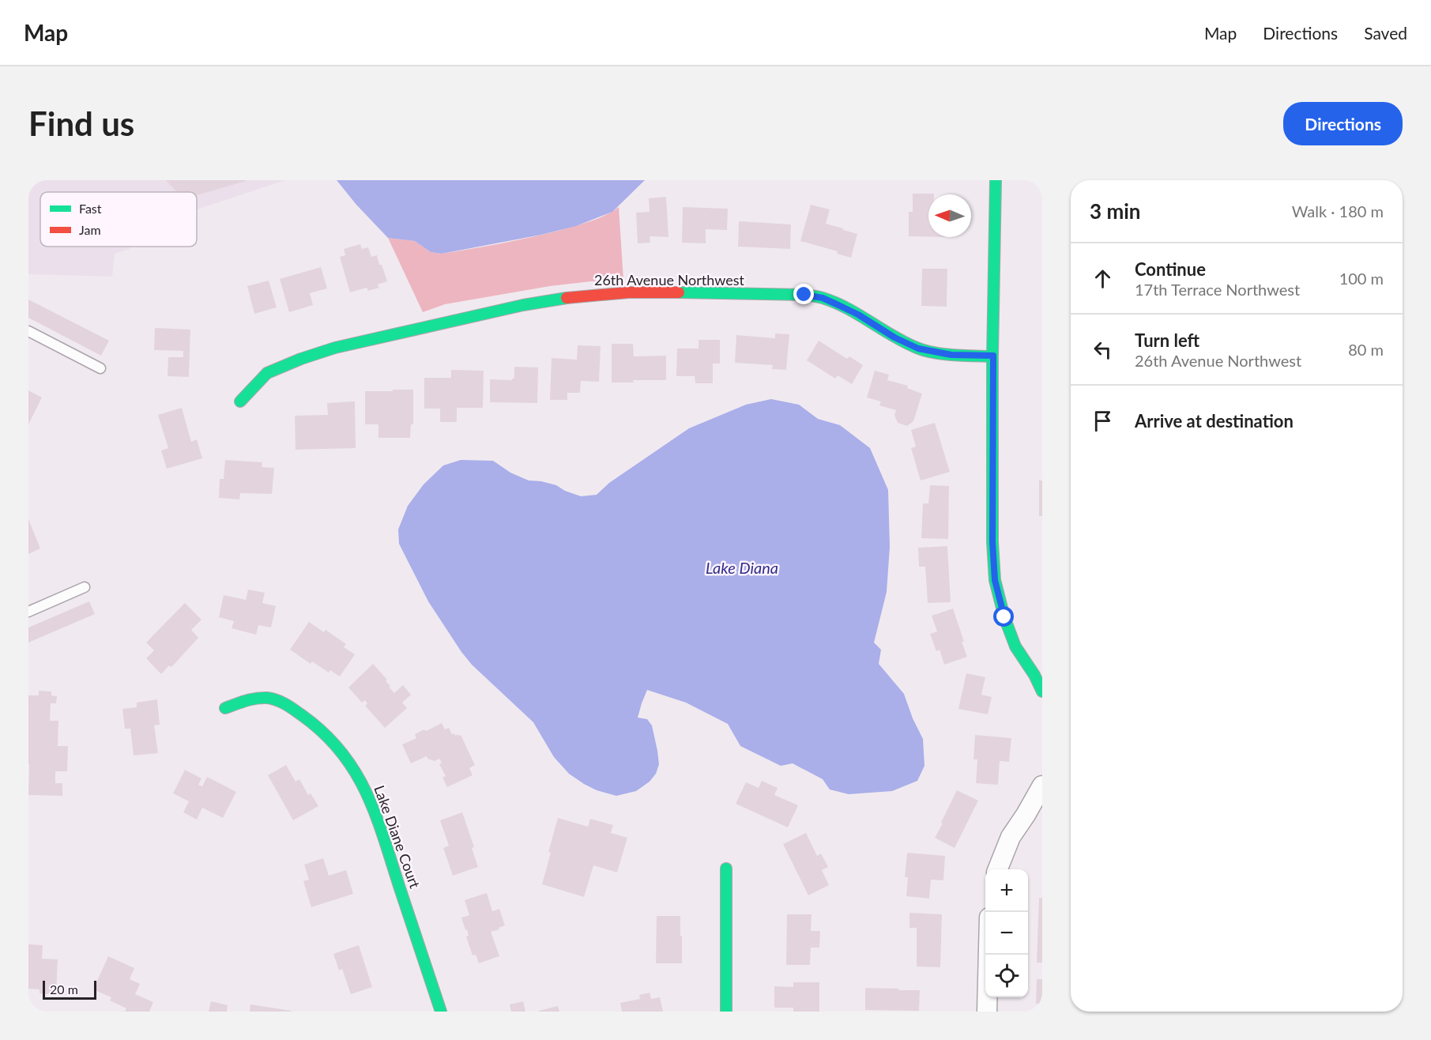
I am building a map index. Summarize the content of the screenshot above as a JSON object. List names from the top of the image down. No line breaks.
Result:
{"streets":{"street":["26th Avenue Northwest","Lake Diane Court"]},"water":["Lake Diana"],"legend":["Fast","Jam"],"scale_bar":"20 m","north":"left","page":{"header":"Map","nav":["Map","Directions","Saved"],"buttons":"Directions","title":"Find us","heading":["3 min","Walk · 180 m"],"list":[["Continue","17th Terrace Northwest","100 m"],["Turn left","26th Avenue Northwest","80 m"],"Arrive at destination"],"map_buttons":["+","−"],"scale":"20 m"}}
